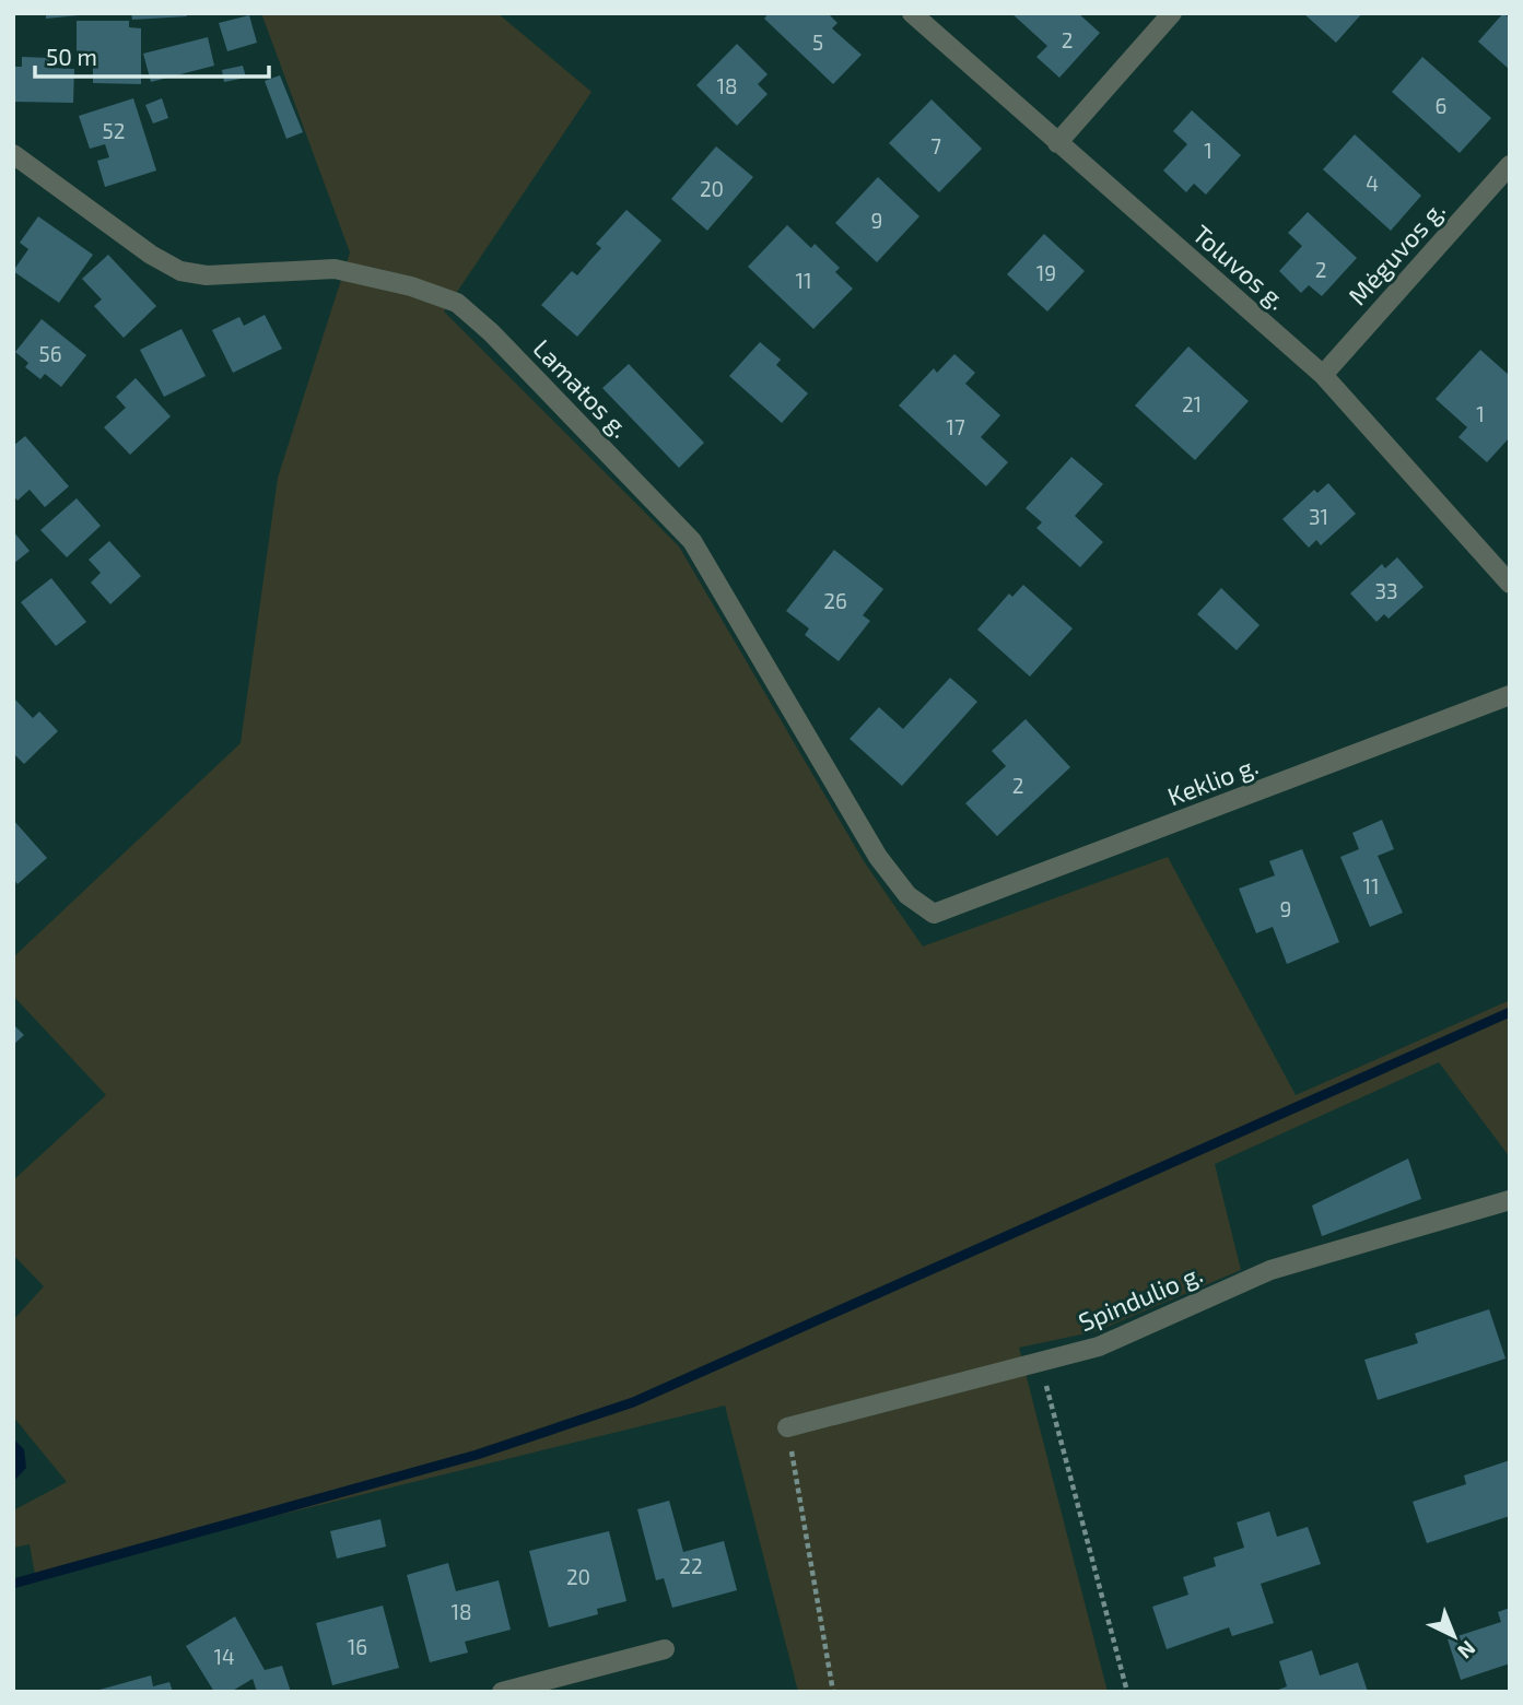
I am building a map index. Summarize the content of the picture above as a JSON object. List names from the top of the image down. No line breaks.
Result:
{"streets":{"street":["Mėguvos g.","Toluvos g.","Lamatos g.","Keklio g.","Spindulio g."]},"crossings":[["Mėguvos g.","Toluvos g."],["Lamatos g.","Keklio g."]],"house_numbers":["2","5","18","6","52","7","1","4","20","9","2","19","11","56","21","1","17","31","33","26","2","11","9","22","20","18","16","14"],"scale_bar":"50 m","north":"bottom right"}
